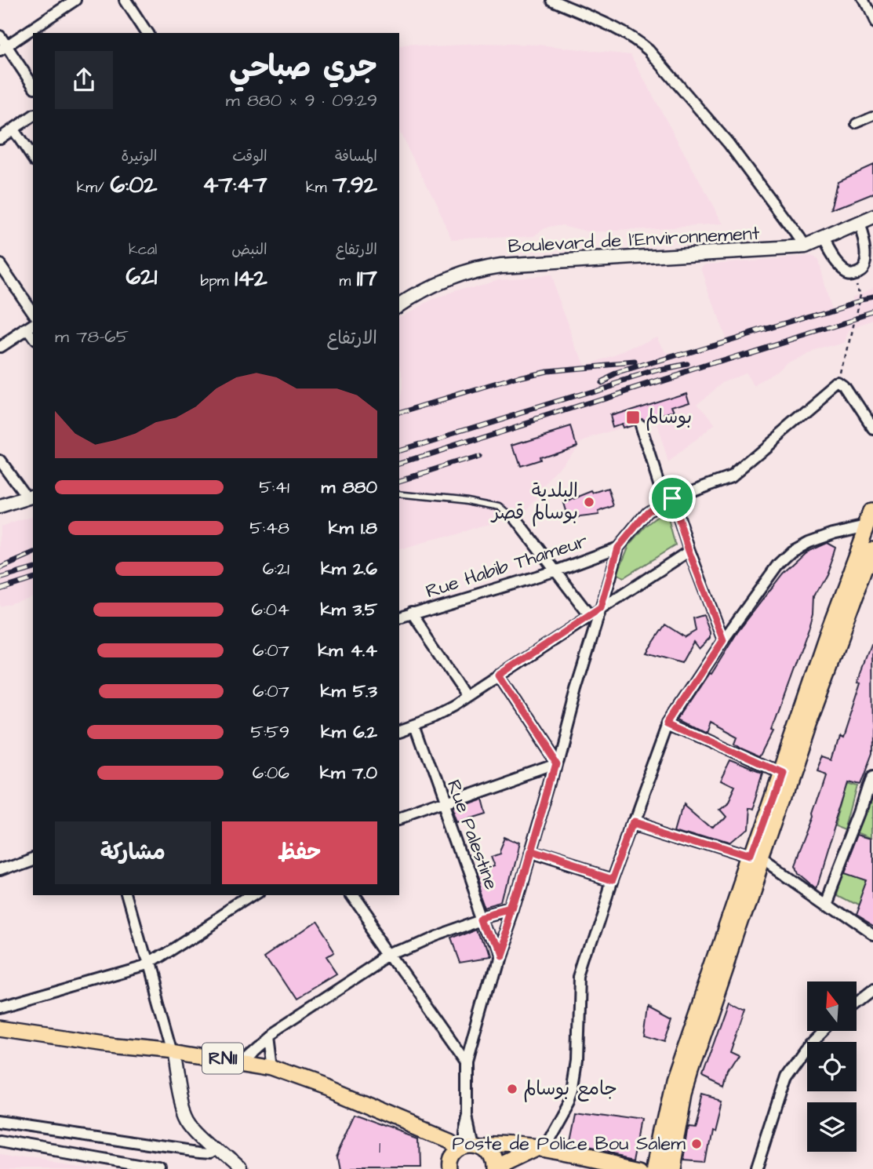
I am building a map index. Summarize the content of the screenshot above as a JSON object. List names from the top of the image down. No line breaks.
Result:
{"streets":{"main road":["RN11"],"street":["Boulevard de l'Environnement","Rue Habib Thameur","Rue Palestine"]},"places":{"transit":["بوسالم"],"other":["البلدية بوسالم قصر","جامع بوسالم","Poste de Police Bou Salem"]},"house_numbers":["1"],"north":"top","page":{"heading":["جري صباحي","09:29 · 9 × 880 m"],"stats":[["المسافة","7.92 km"],["الوقت","47:47"],["الوتيرة","6:02 /km"],["الارتفاع","117 m"],["النبض","142 bpm"],["kcal","621"]],"chart":["الارتفاع","65–78 m"],"list":[{"name":"880 m","note":"5:41"},{"name":"1.8 km","note":"5:48"},{"name":"2.6 km","note":"6:21"},{"name":"3.5 km","note":"6:04"},{"name":"4.4 km","note":"6:07"},{"name":"5.3 km","note":"6:07"},{"name":"6.2 km","note":"5:59"},{"name":"7.0 km","note":"6:06"}],"buttons":["حفظ","مشاركة"]}}
